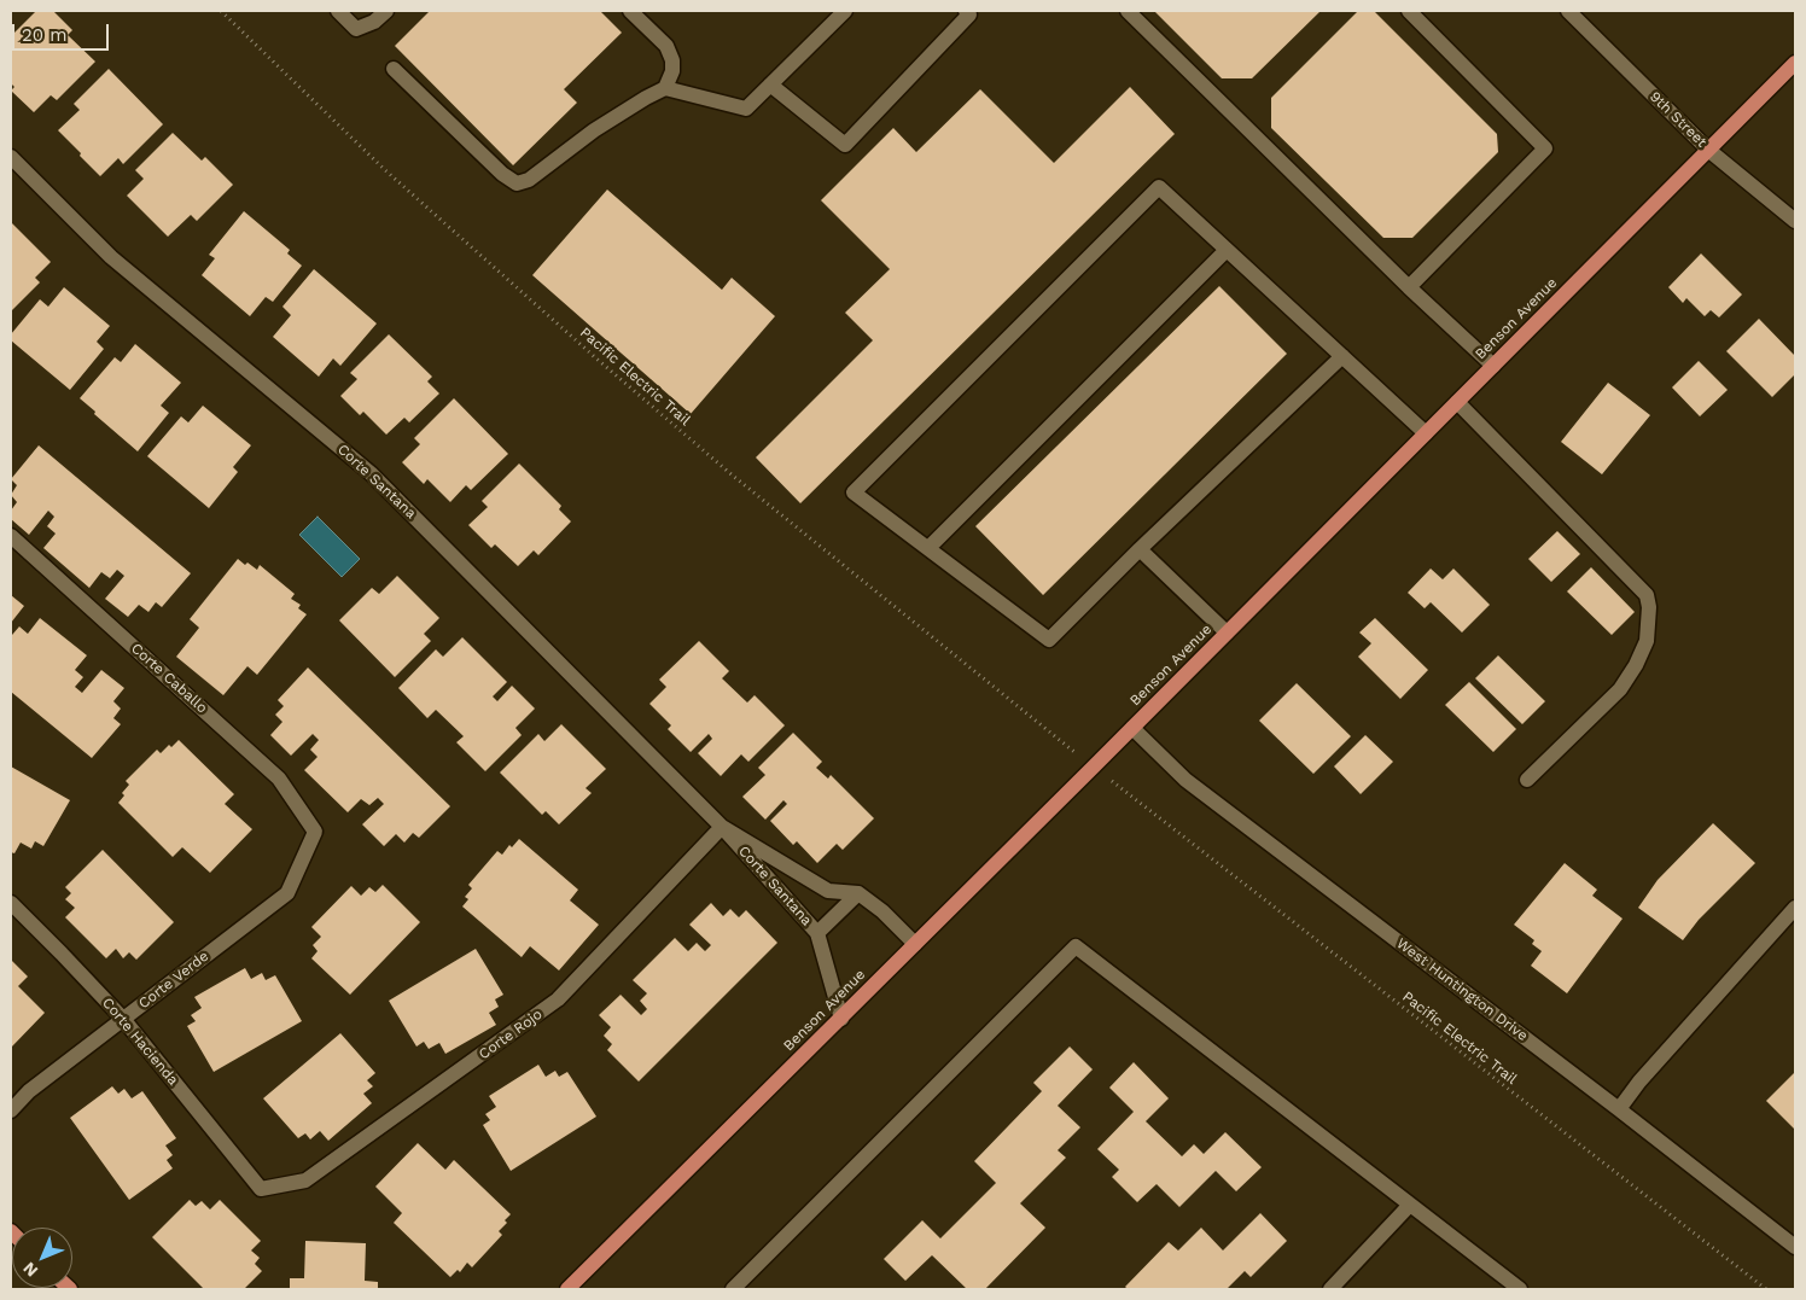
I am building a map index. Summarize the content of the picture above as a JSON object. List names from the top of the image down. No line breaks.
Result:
{"streets":{"main road":["Benson Avenue"],"street":["9th Street","Corte Santana","Corte Caballo","Corte Verde","West Huntington Drive","Corte Rojo","Corte Hacienda"],"path":["Pacific Electric Trail"]},"crossings":[["9th Street","Benson Avenue"],["Benson Avenue","Corte Santana"],["Benson Avenue","West Huntington Drive"],["Corte Santana","Corte Rojo"],["Corte Caballo","Corte Verde"],["Corte Verde","Corte Hacienda"],["Corte Rojo","Corte Hacienda"]],"scale_bar":"20 m","north":"bottom left"}
